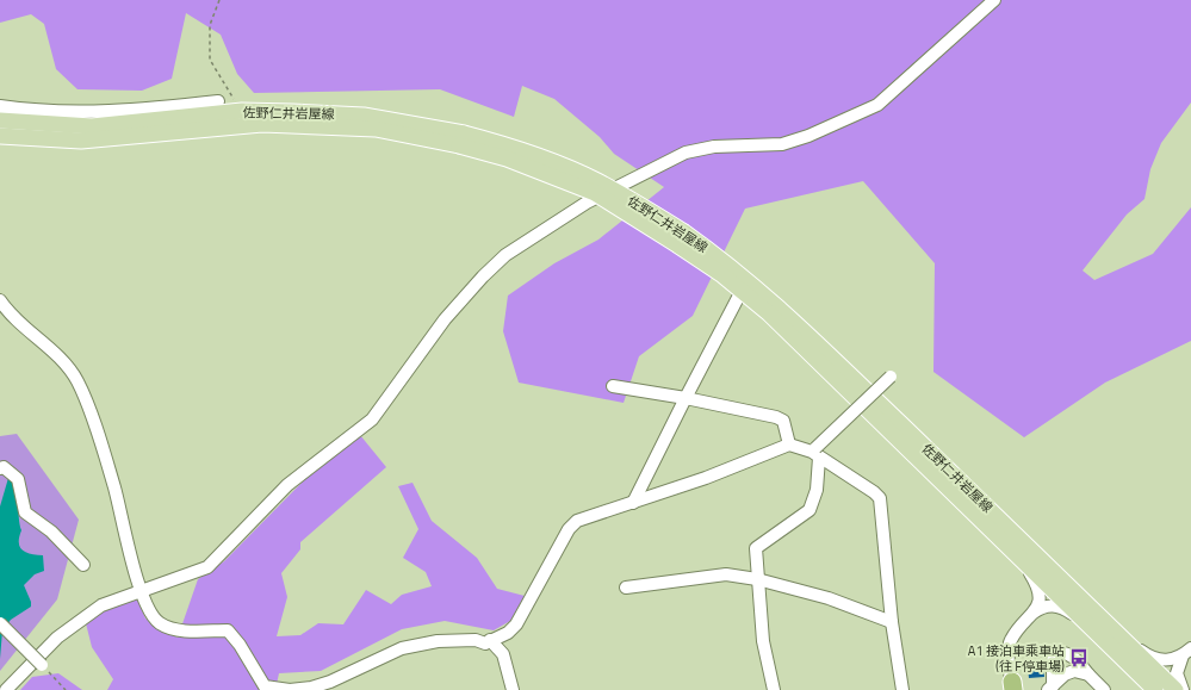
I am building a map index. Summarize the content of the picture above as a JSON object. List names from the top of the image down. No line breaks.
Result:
{"streets":{"main road":["佐野仁井岩屋線"]},"places":{"bus stop":["A1 接泊車乘車站 (往 F停車場)"]}}
